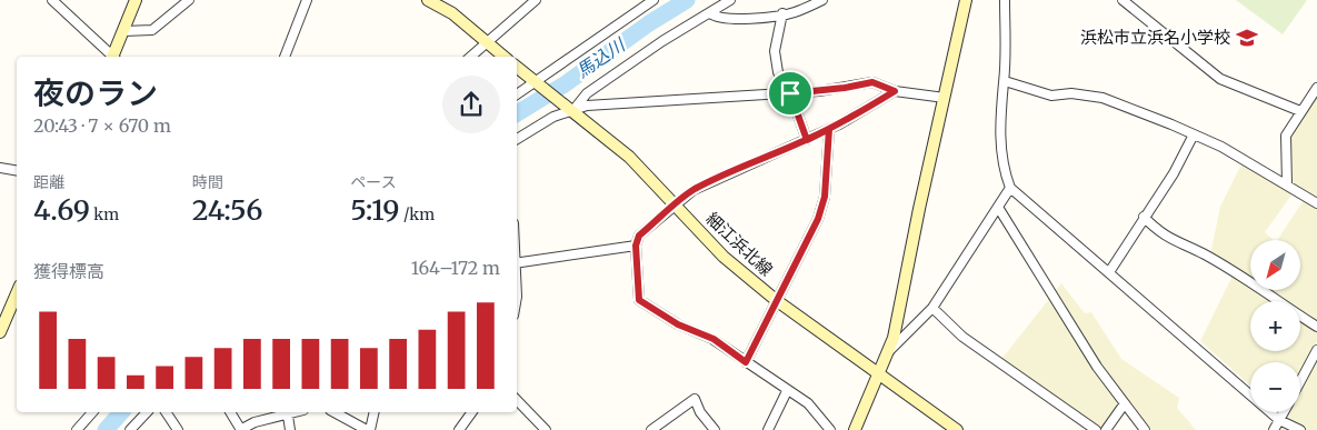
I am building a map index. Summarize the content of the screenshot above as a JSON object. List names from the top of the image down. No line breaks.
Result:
{"streets":{"main road":["細江浜北線"]},"water":["馬込川"],"places":{"school or university":["浜松市立浜名小学校"]},"north":"bottom left","page":{"heading":["夜のラン","20:43 · 7 × 670 m"],"stats":[["距離","4.69 km"],["時間","24:56"],["ペース","5:19 /km"]],"map_buttons":["+","−"],"chart":["獲得標高","164–172 m"]}}
